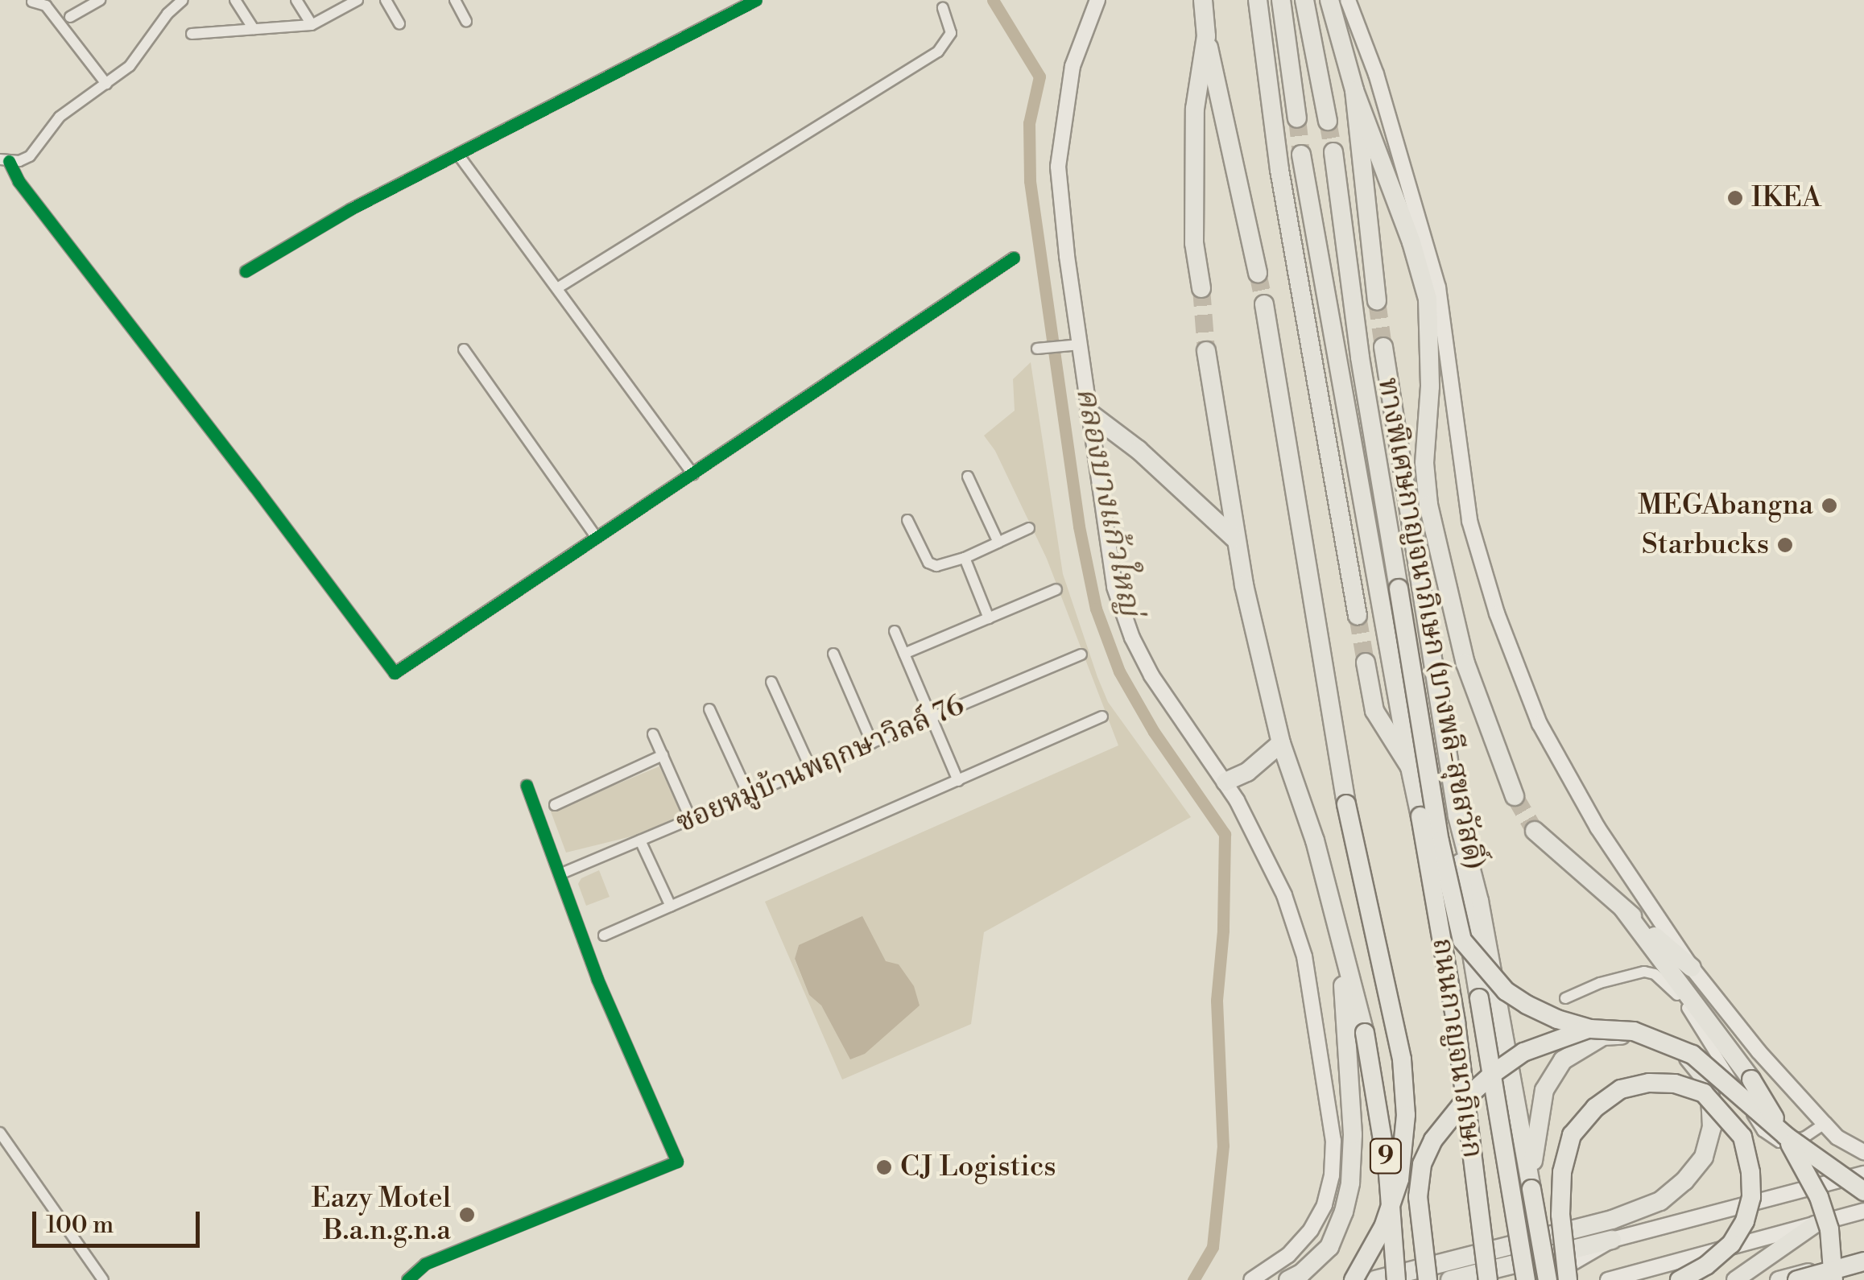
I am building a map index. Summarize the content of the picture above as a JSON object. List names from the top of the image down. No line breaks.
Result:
{"streets":{"highway":["ทางพิเศษกาญจนาภิเษก (บางพลี-สุขสวัสดิ์)","ถนนกาญจนาภิเษก","9"],"street":["ซอยหมู่บ้านพฤกษาวิลล์ 76"]},"crossings":[["ทางพิเศษกาญจนาภิเษก (บางพลี-สุขสวัสดิ์)","ถนนกาญจนาภิเษก"]],"water":["คลองบางแก้วใหญ่"],"places":["IKEA","MEGAbangna","Starbucks","CJ Logistics","Eazy Motel B.a.n.g.n.a"],"scale_bar":"100 m"}
